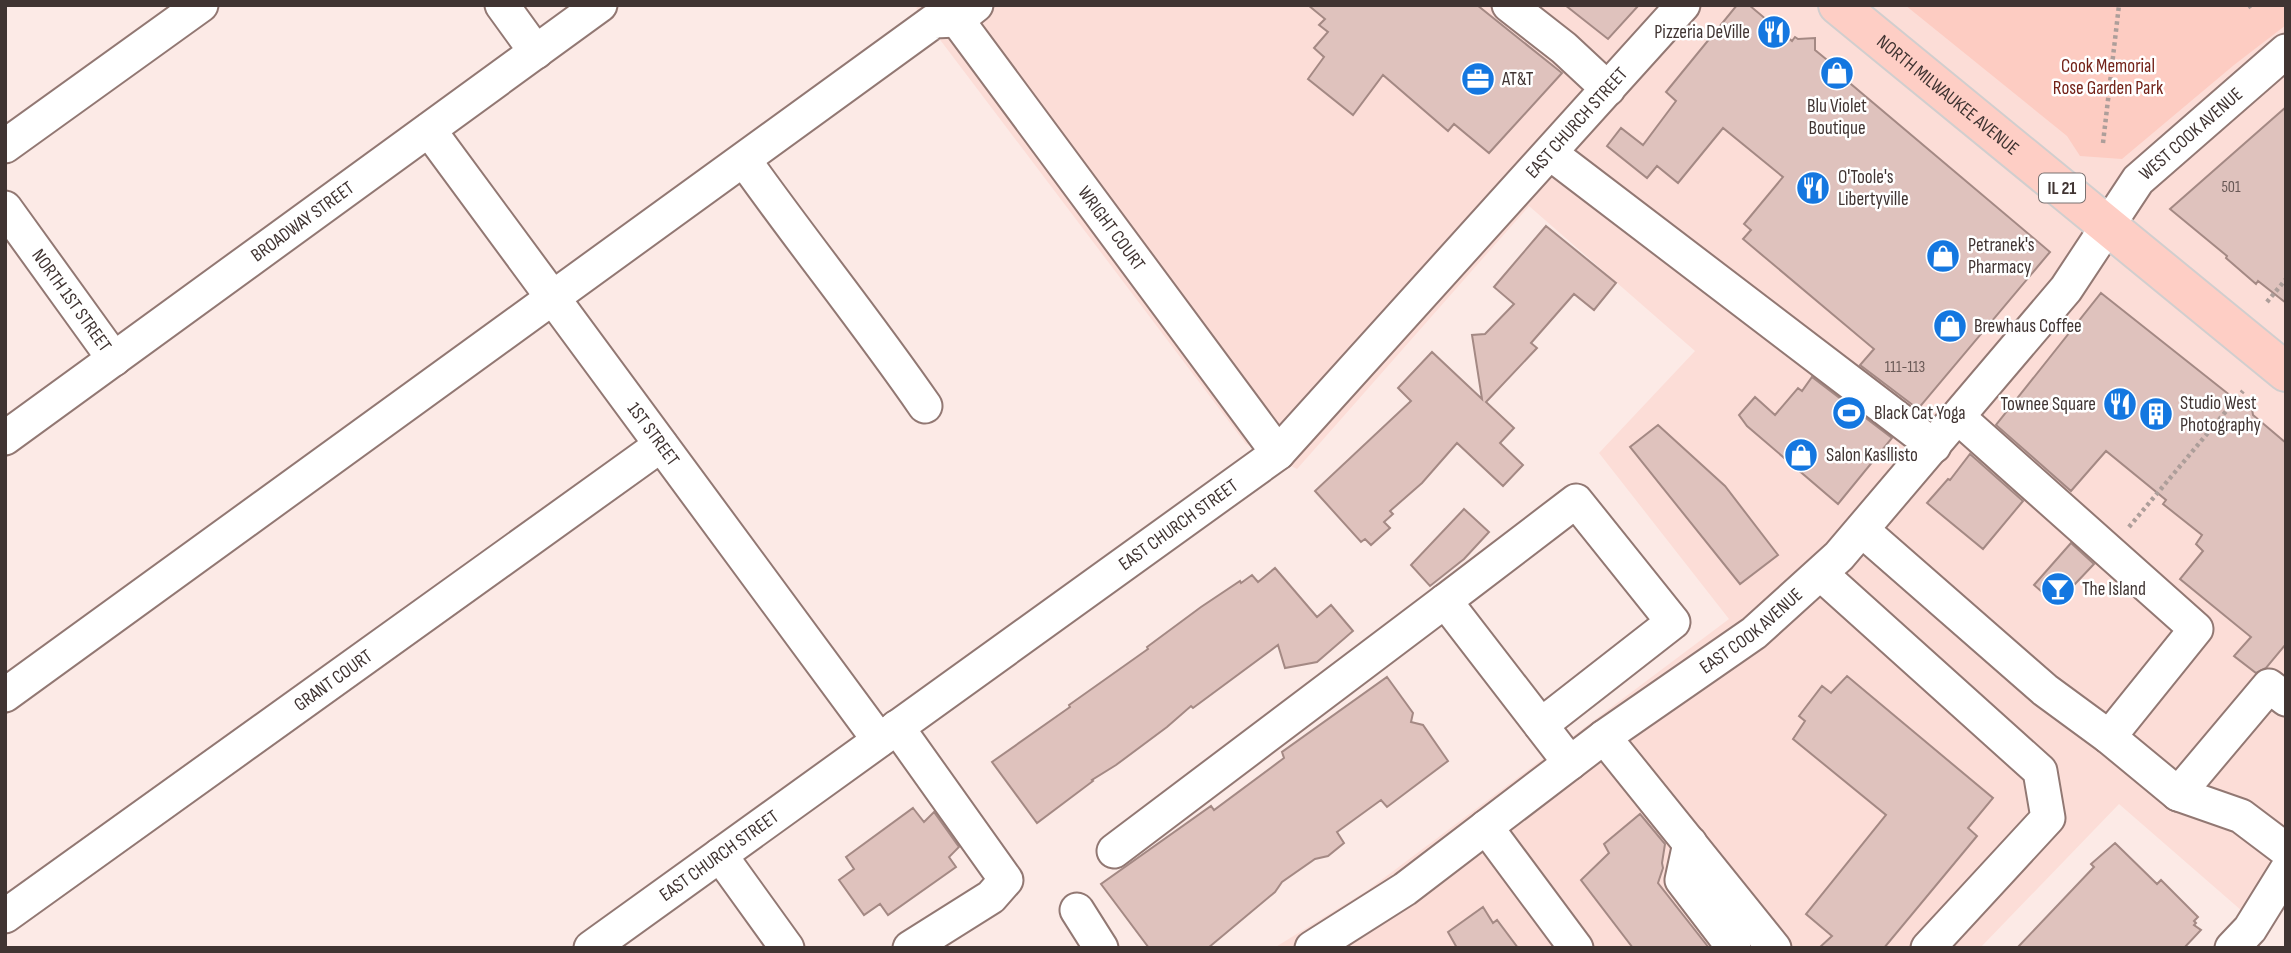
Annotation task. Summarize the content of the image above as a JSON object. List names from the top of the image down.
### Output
{
  "streets": {
    "main road": ["NORTH MILWAUKEE AVENUE", "IL 21"],
    "street": [
      "EAST CHURCH STREET",
      "WEST COOK AVENUE",
      "BROADWAY STREET",
      "WRIGHT COURT",
      "NORTH 1ST STREET",
      "1ST STREET",
      "EAST COOK AVENUE",
      "GRANT COURT"
    ]
  },
  "crossings": [
    ["NORTH MILWAUKEE AVENUE", "WEST COOK AVENUE"],
    ["NORTH MILWAUKEE AVENUE", "EAST COOK AVENUE"],
    ["EAST CHURCH STREET", "WRIGHT COURT"],
    ["EAST CHURCH STREET", "1ST STREET"],
    ["WEST COOK AVENUE", "EAST COOK AVENUE"],
    ["BROADWAY STREET", "NORTH 1ST STREET"],
    ["BROADWAY STREET", "1ST STREET"],
    ["1ST STREET", "GRANT COURT"]
  ],
  "parks": ["Cook Memorial Rose Garden Park"],
  "places": {
    "restaurant": ["Pizzeria DeVille", "O'Toole's Libertyville", "Townee Square"],
    "shop": [
      "Blu Violet Boutique",
      "Petranek's Pharmacy",
      "Brewhaus Coffee",
      "Salon Kasllisto"
    ],
    "office": ["AT&T"],
    "sports": ["Black Cat Yoga"],
    "building": ["Studio West Photography"],
    "bar": ["The Island"]
  },
  "house_numbers": ["501", "111-113"]
}
